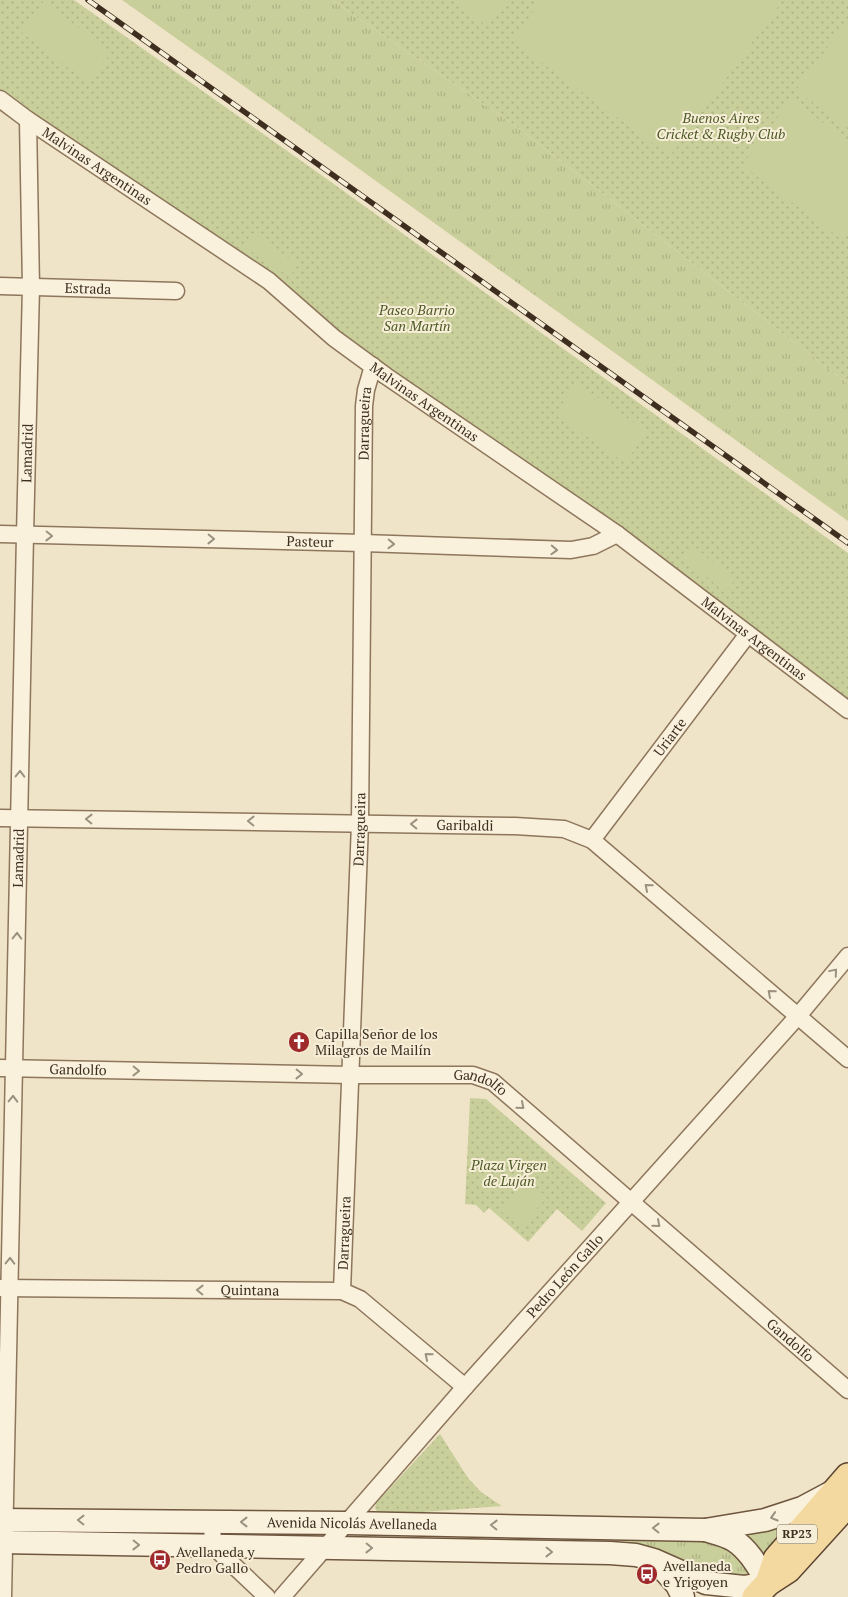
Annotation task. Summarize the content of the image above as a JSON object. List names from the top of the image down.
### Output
{
  "streets": {
    "main road": ["Avenida Nicolás Avellaneda", "RP23"],
    "street": [
      "Malvinas Argentinas",
      "Estrada",
      "Darragueira",
      "Lamadrid",
      "Pasteur",
      "Uriarte",
      "Garibaldi",
      "Gandolfo",
      "Pedro León Gallo",
      "Quintana"
    ]
  },
  "crossings": [
    ["Malvinas Argentinas", "Darragueira"],
    ["Malvinas Argentinas", "Lamadrid"],
    ["Malvinas Argentinas", "Pasteur"],
    ["Malvinas Argentinas", "Uriarte"],
    ["Estrada", "Lamadrid"],
    ["Darragueira", "Pasteur"],
    ["Darragueira", "Garibaldi"],
    ["Darragueira", "Gandolfo"],
    ["Darragueira", "Quintana"],
    ["Lamadrid", "Pasteur"],
    ["Lamadrid", "Garibaldi"],
    ["Lamadrid", "Gandolfo"],
    ["Lamadrid", "Quintana"],
    ["Lamadrid", "Avenida Nicolás Avellaneda"],
    ["Uriarte", "Garibaldi"],
    ["Garibaldi", "Pedro León Gallo"],
    ["Gandolfo", "Pedro León Gallo"],
    ["Pedro León Gallo", "Quintana"],
    ["Pedro León Gallo", "Avenida Nicolás Avellaneda"],
    ["Avenida Nicolás Avellaneda", "RP23"]
  ],
  "one_way": [
    "Lamadrid",
    "Pasteur",
    "Garibaldi",
    "Gandolfo",
    "Quintana"
  ],
  "parks": ["Buenos Aires Cricket & Rugby Club", "Paseo Barrio San Martín", "Plaza Virgen de Luján"],
  "places": {
    "church": ["Capilla Señor de los Milagros de Mailín"],
    "bus stop": ["Avellaneda y Pedro Gallo", "Avellaneda e Yrigoyen"]
  }
}
